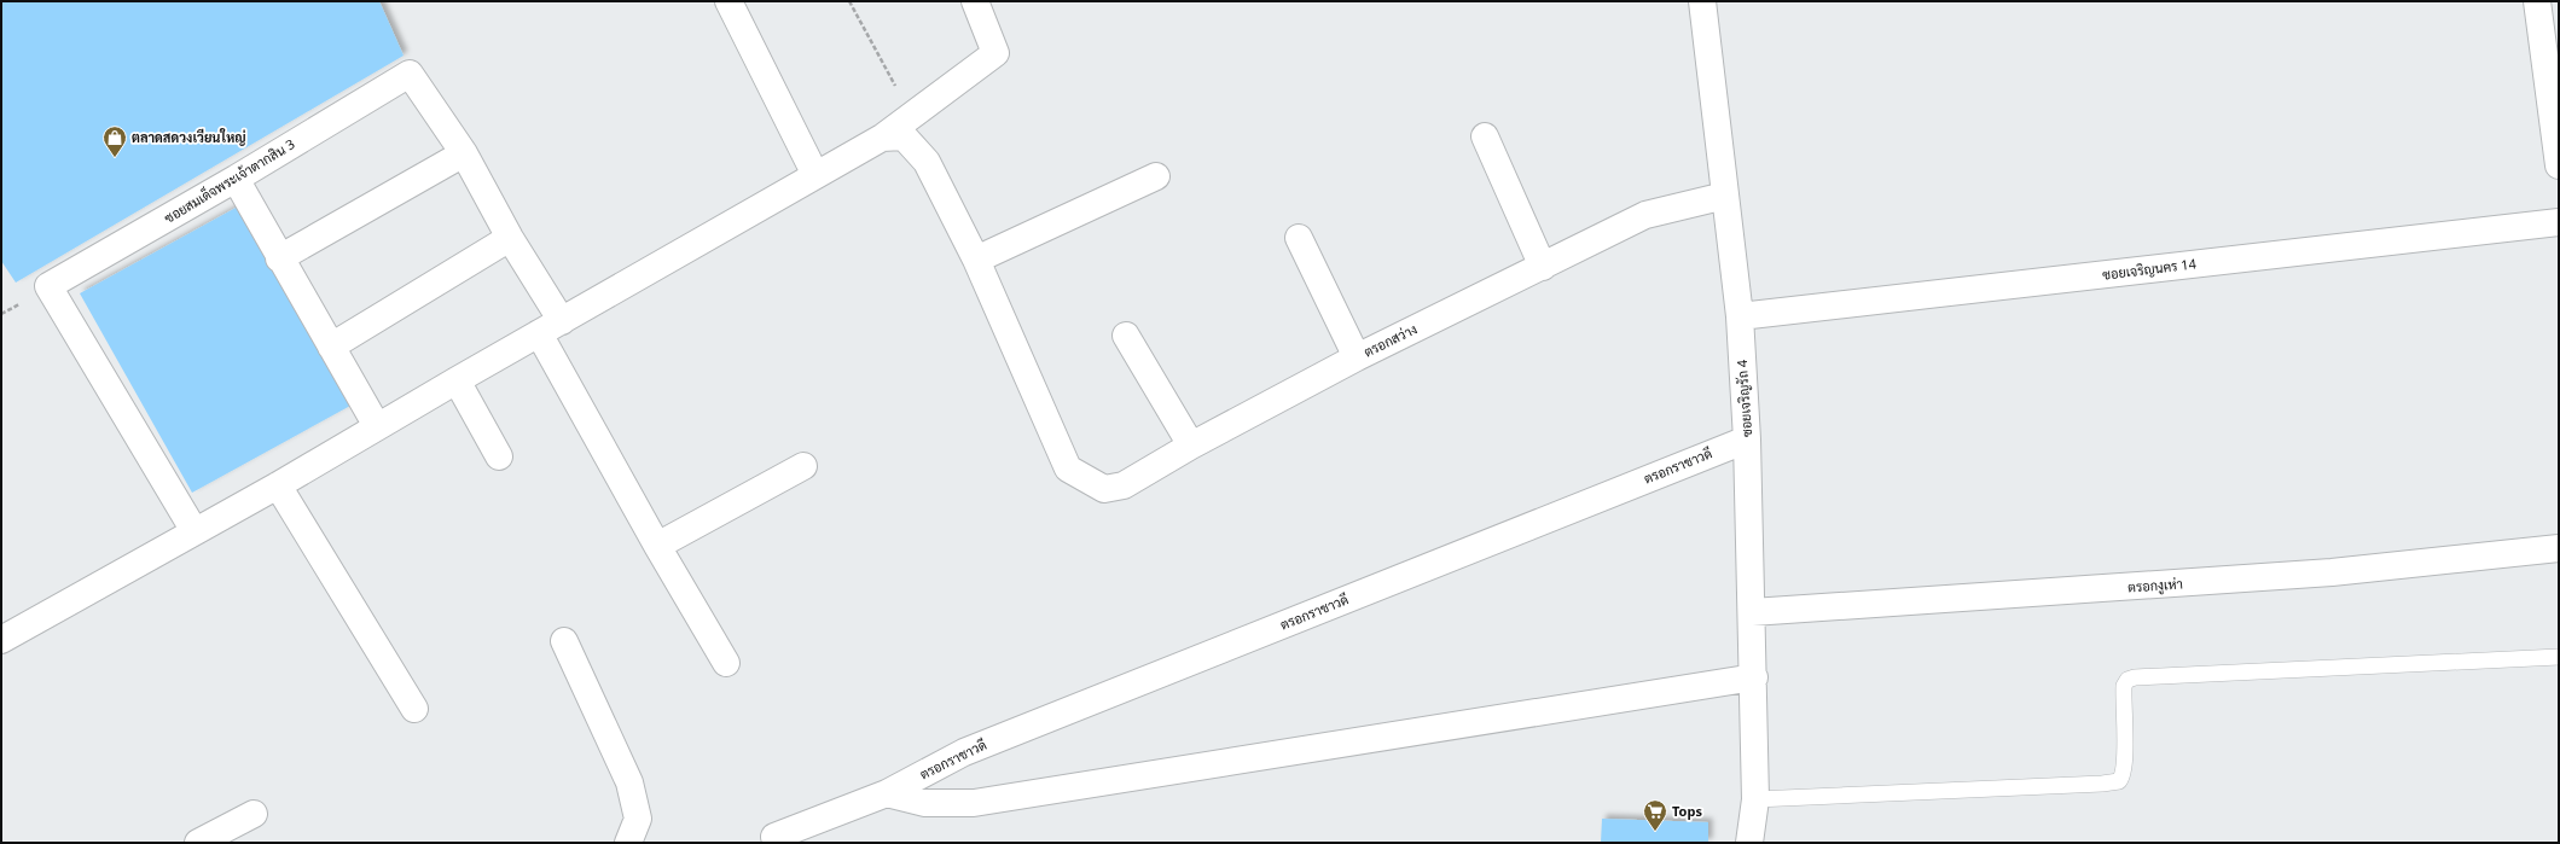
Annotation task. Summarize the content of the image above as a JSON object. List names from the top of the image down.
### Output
{
  "streets": {
    "street": [
      "ซอยสมเด็จพระเจ้าตากสิน 3",
      "ซอยเจริญนคร 14",
      "ตรอกสว่าง",
      "ซอยเจริญรัถ 4",
      "ตรอกราชาวดี",
      "ตรอกงูเห่า"
    ]
  },
  "crossings": [
    ["ซอยเจริญนคร 14", "ซอยเจริญรัถ 4"],
    ["ตรอกสว่าง", "ซอยเจริญรัถ 4"],
    ["ซอยเจริญรัถ 4", "ตรอกราชาวดี"],
    ["ซอยเจริญรัถ 4", "ตรอกงูเห่า"]
  ],
  "places": {
    "shop": ["ตลาดสดวงเวียนใหญ่"],
    "supermarket": ["Tops"]
  }
}
